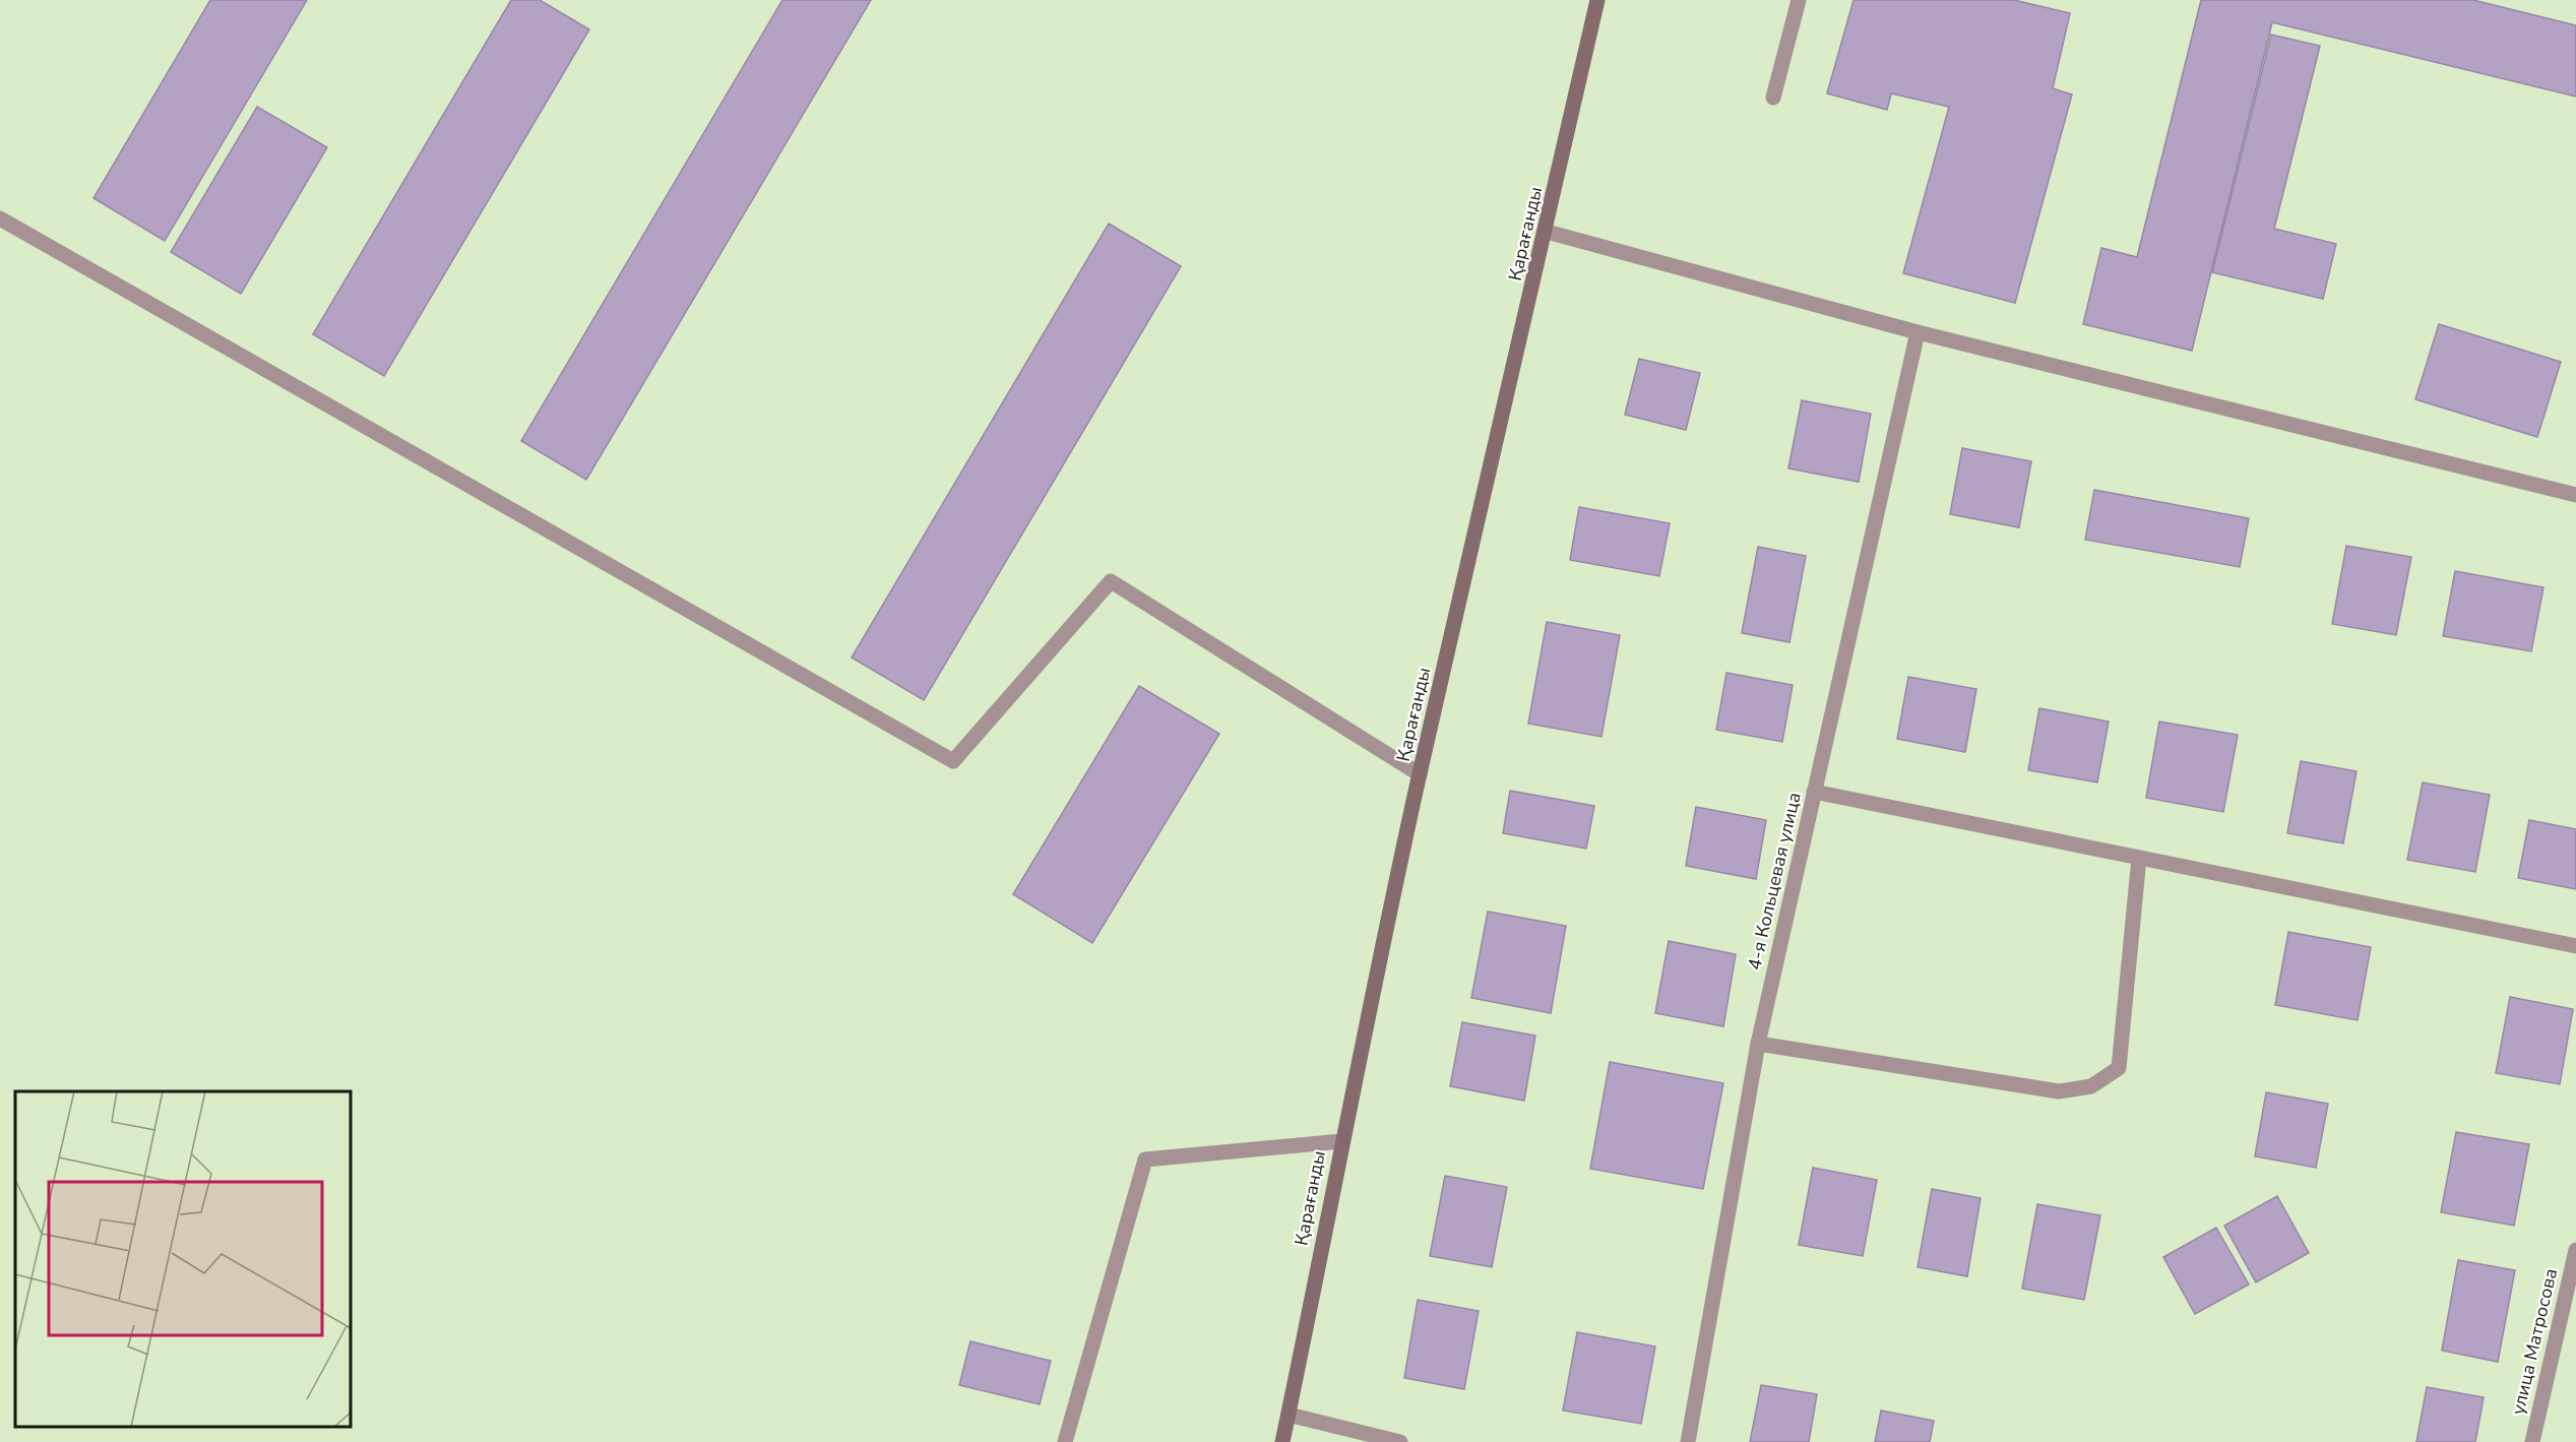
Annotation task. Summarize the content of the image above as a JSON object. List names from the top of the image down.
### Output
{
  "streets": {
    "main road": ["Қарағанды"],
    "street": ["4-я Кольцевая улица", "улица Матросова"]
  }
}
